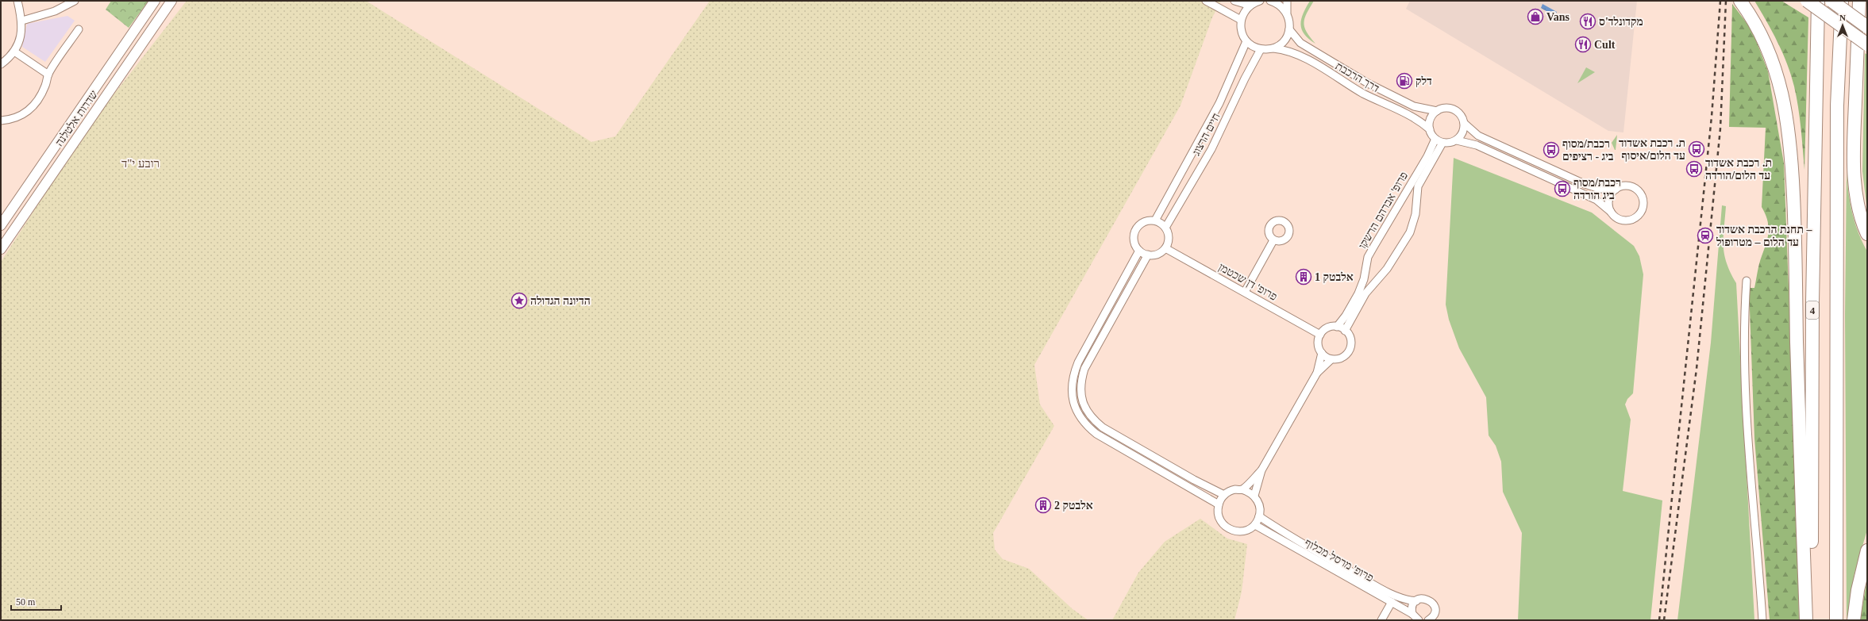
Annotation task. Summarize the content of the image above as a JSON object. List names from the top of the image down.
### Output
{
  "streets": {
    "highway": ["4"],
    "main road": ["שדרות אלטלנה"],
    "street": [
      "דרך הרכבת",
      "חיים הרצוג",
      "פרופ' אברהם הרשקו",
      "פרופ' דן שכטמן",
      "פרופ' מרסל מכלוף"
    ]
  },
  "crossings": [
    ["דרך הרכבת", "חיים הרצוג"],
    ["דרך הרכבת", "פרופ' אברהם הרשקו"],
    ["חיים הרצוג", "פרופ' דן שכטמן"],
    ["פרופ' אברהם הרשקו", "פרופ' דן שכטמן"]
  ],
  "districts": ["רובע י\"ד"],
  "places": {
    "shop": ["Vans"],
    "restaurant": ["מקדונלד'ס", "Cult"],
    "fuel station": ["דלק"],
    "bus stop": [
      "ת. רכבת אשדוד עד הלום/איסוף",
      "רכבת/מסוף ביג - רציפים",
      "ת. רכבת אשדוד עד הלום/הורדה",
      "רכבת/מסוף ביג הורדה"
    ],
    "station": ["תחנת הרכבת אשדוד – עד הלום – מטרופול"],
    "building": ["אלבטק 1", "אלבטק 2"],
    "place": ["הדיונה הגדולה"]
  },
  "scale_bar": "50 m",
  "north": "top"
}
